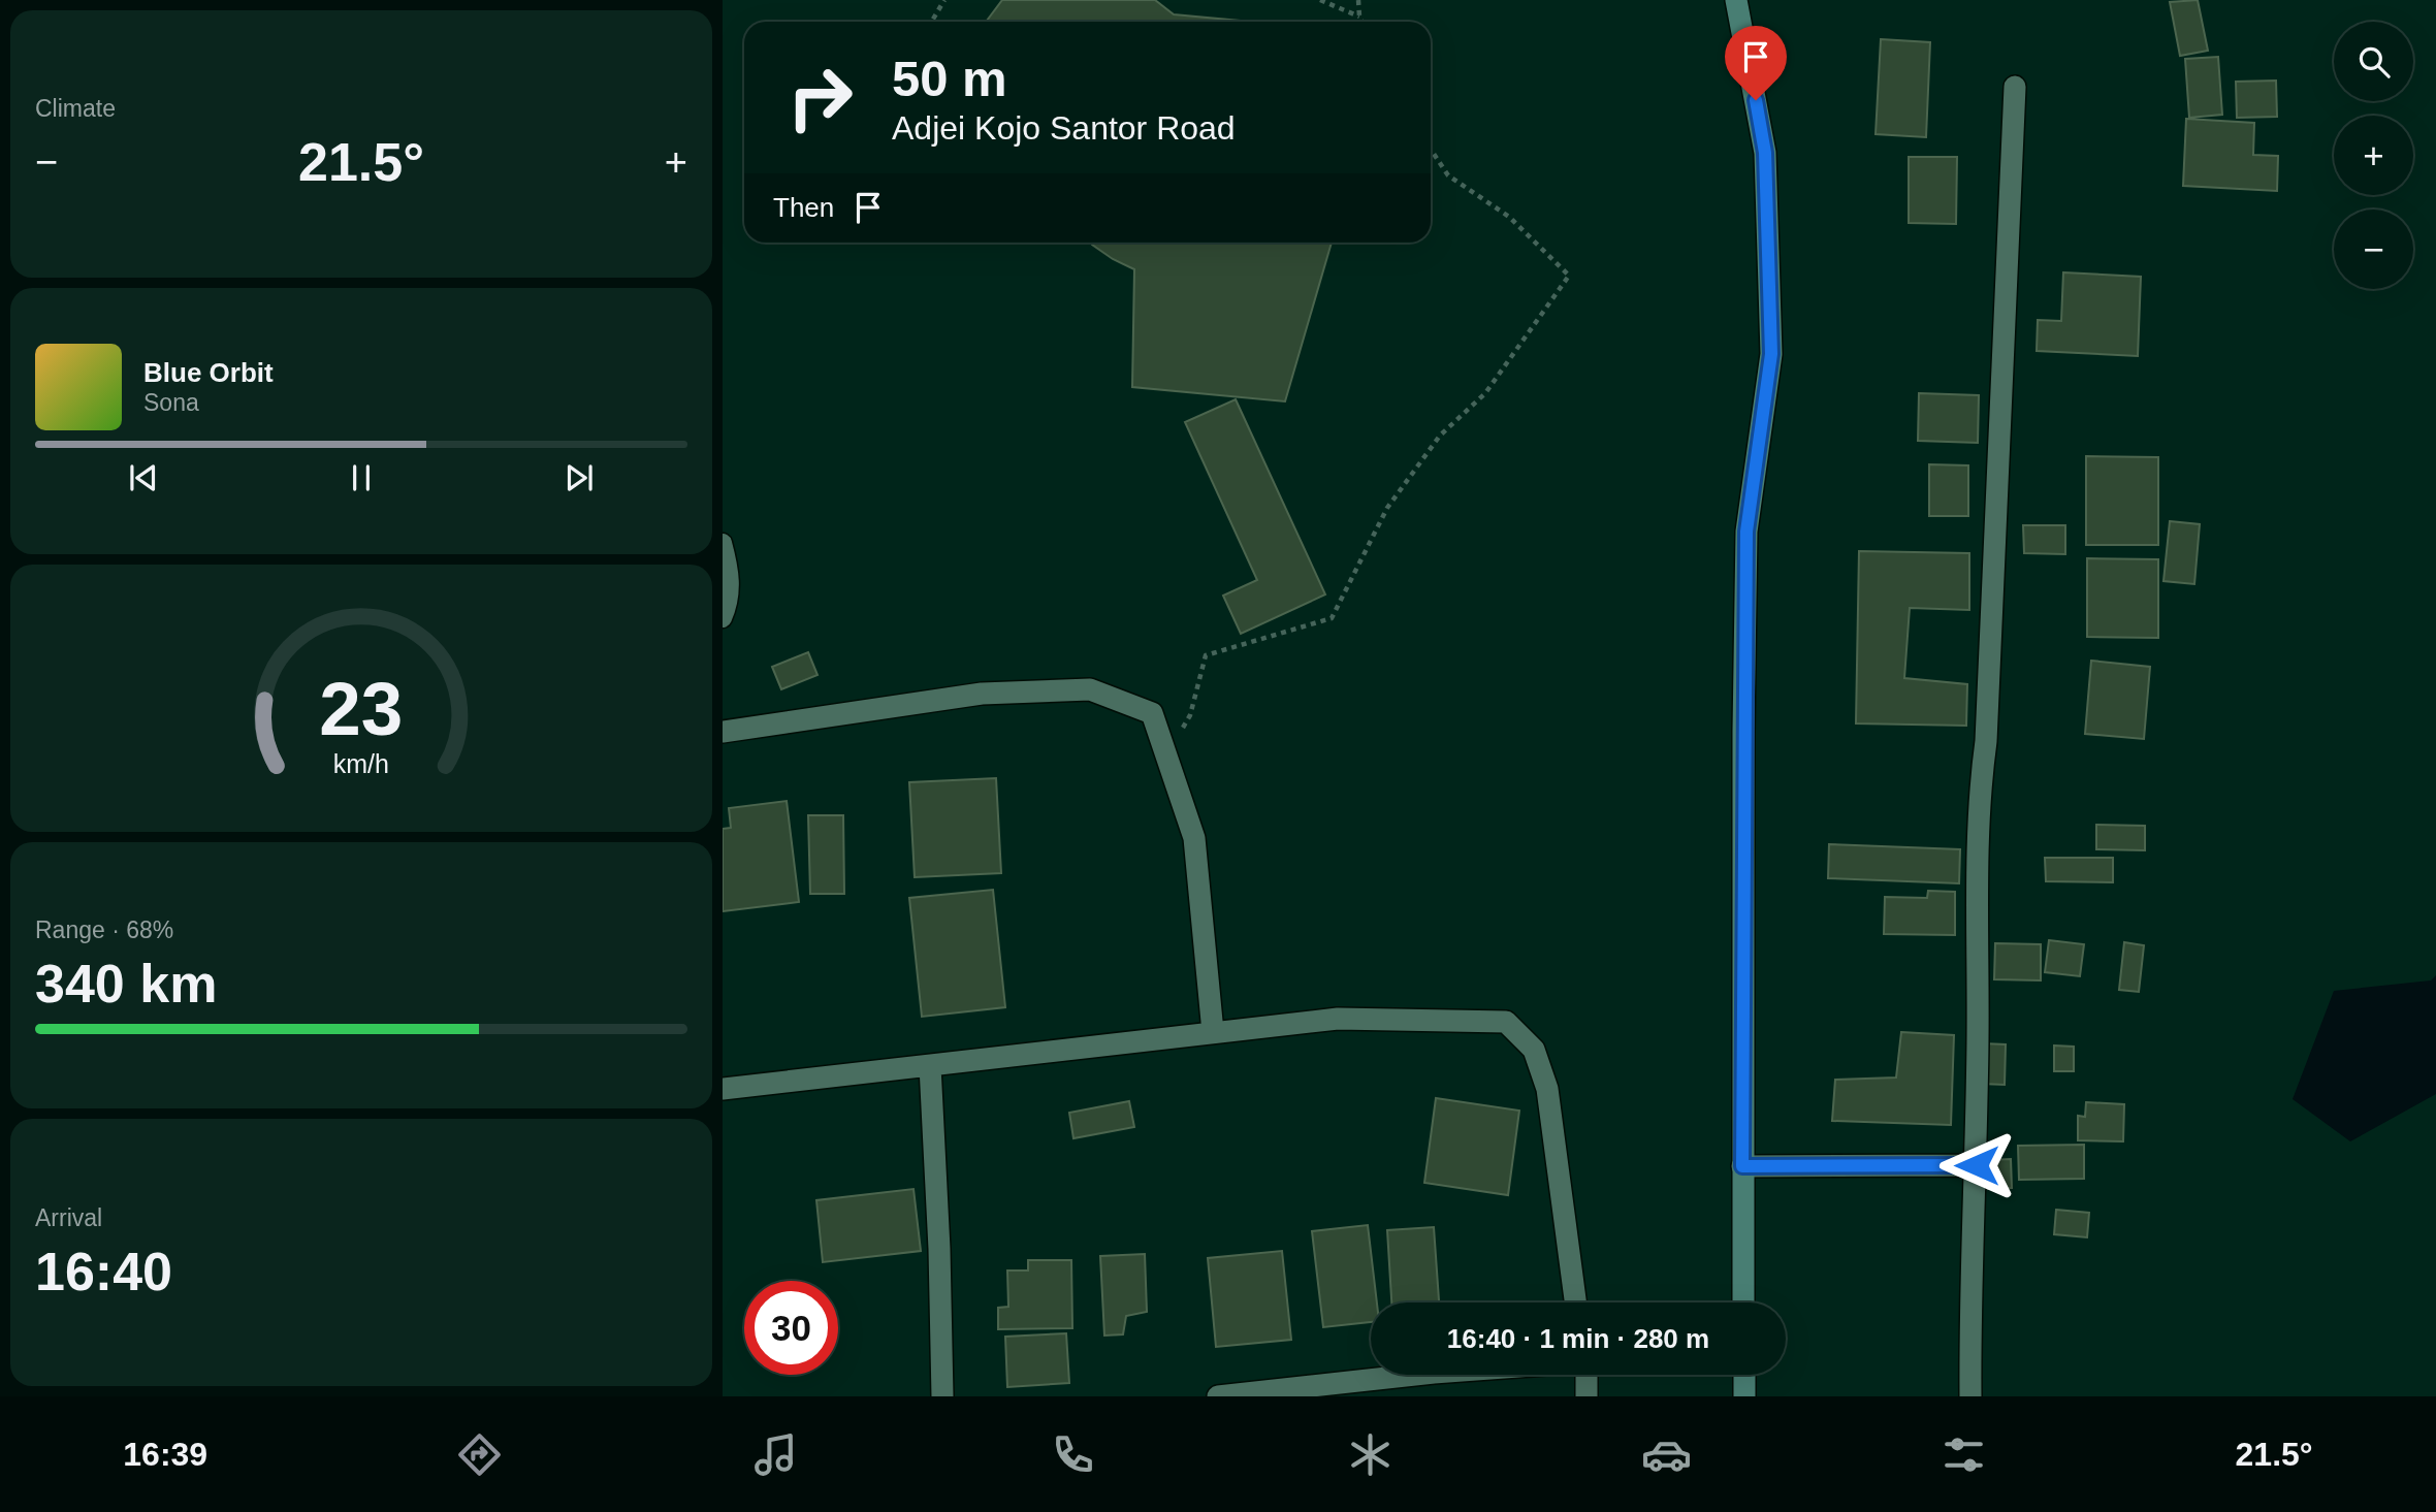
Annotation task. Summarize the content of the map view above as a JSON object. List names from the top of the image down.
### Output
{
  "page": {
    "tile": [
      "Climate",
      ["Range · 68%", "340 km"],
      ["Arrival", "16:40"]
    ],
    "map_buttons": ["+", "−"],
    "turn": ["50 m", "Adjei Kojo Santor Road"],
    "heat": ["−", "21.5°", "+"],
    "then": "Then",
    "song": ["Blue Orbit", "Sona"],
    "limit": "30",
    "trip": "16:40 · 1 min · 280 m",
    "tabs": ["16:39", "21.5°"],
    "gauge": ["23", "km/h"]
  }
}
